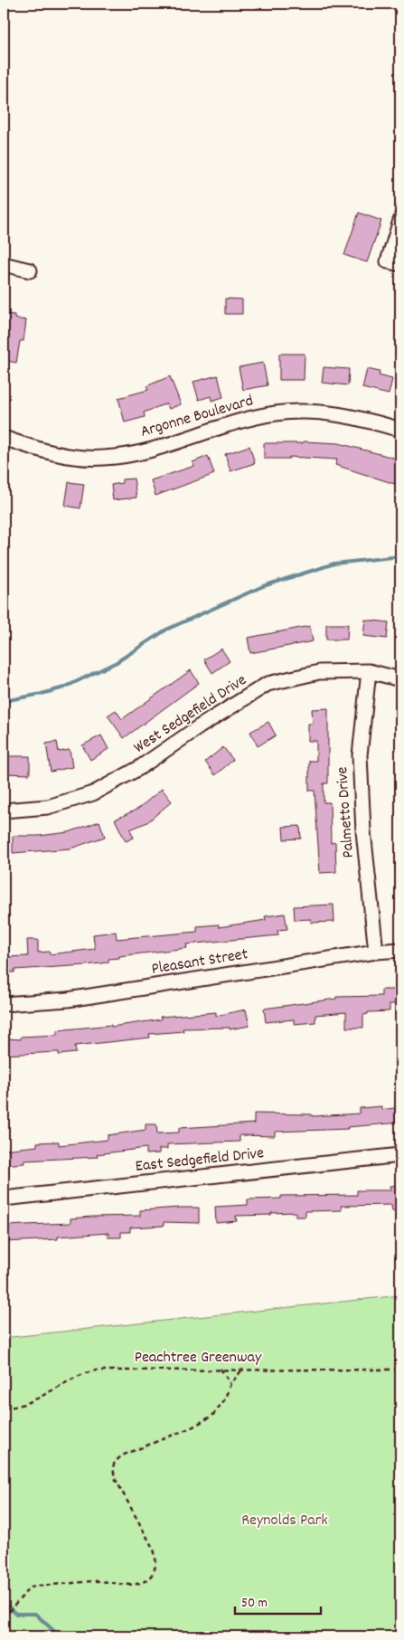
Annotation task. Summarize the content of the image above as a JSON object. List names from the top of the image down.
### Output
{
  "streets": {
    "street": [
      "Argonne Boulevard",
      "West Sedgefield Drive",
      "Palmetto Drive",
      "Pleasant Street",
      "East Sedgefield Drive"
    ],
    "path": ["Peachtree Greenway"]
  },
  "crossings": [
    ["West Sedgefield Drive", "Palmetto Drive"],
    ["Palmetto Drive", "Pleasant Street"]
  ],
  "parks": ["Reynolds Park"],
  "scale_bar": "50 m"
}
